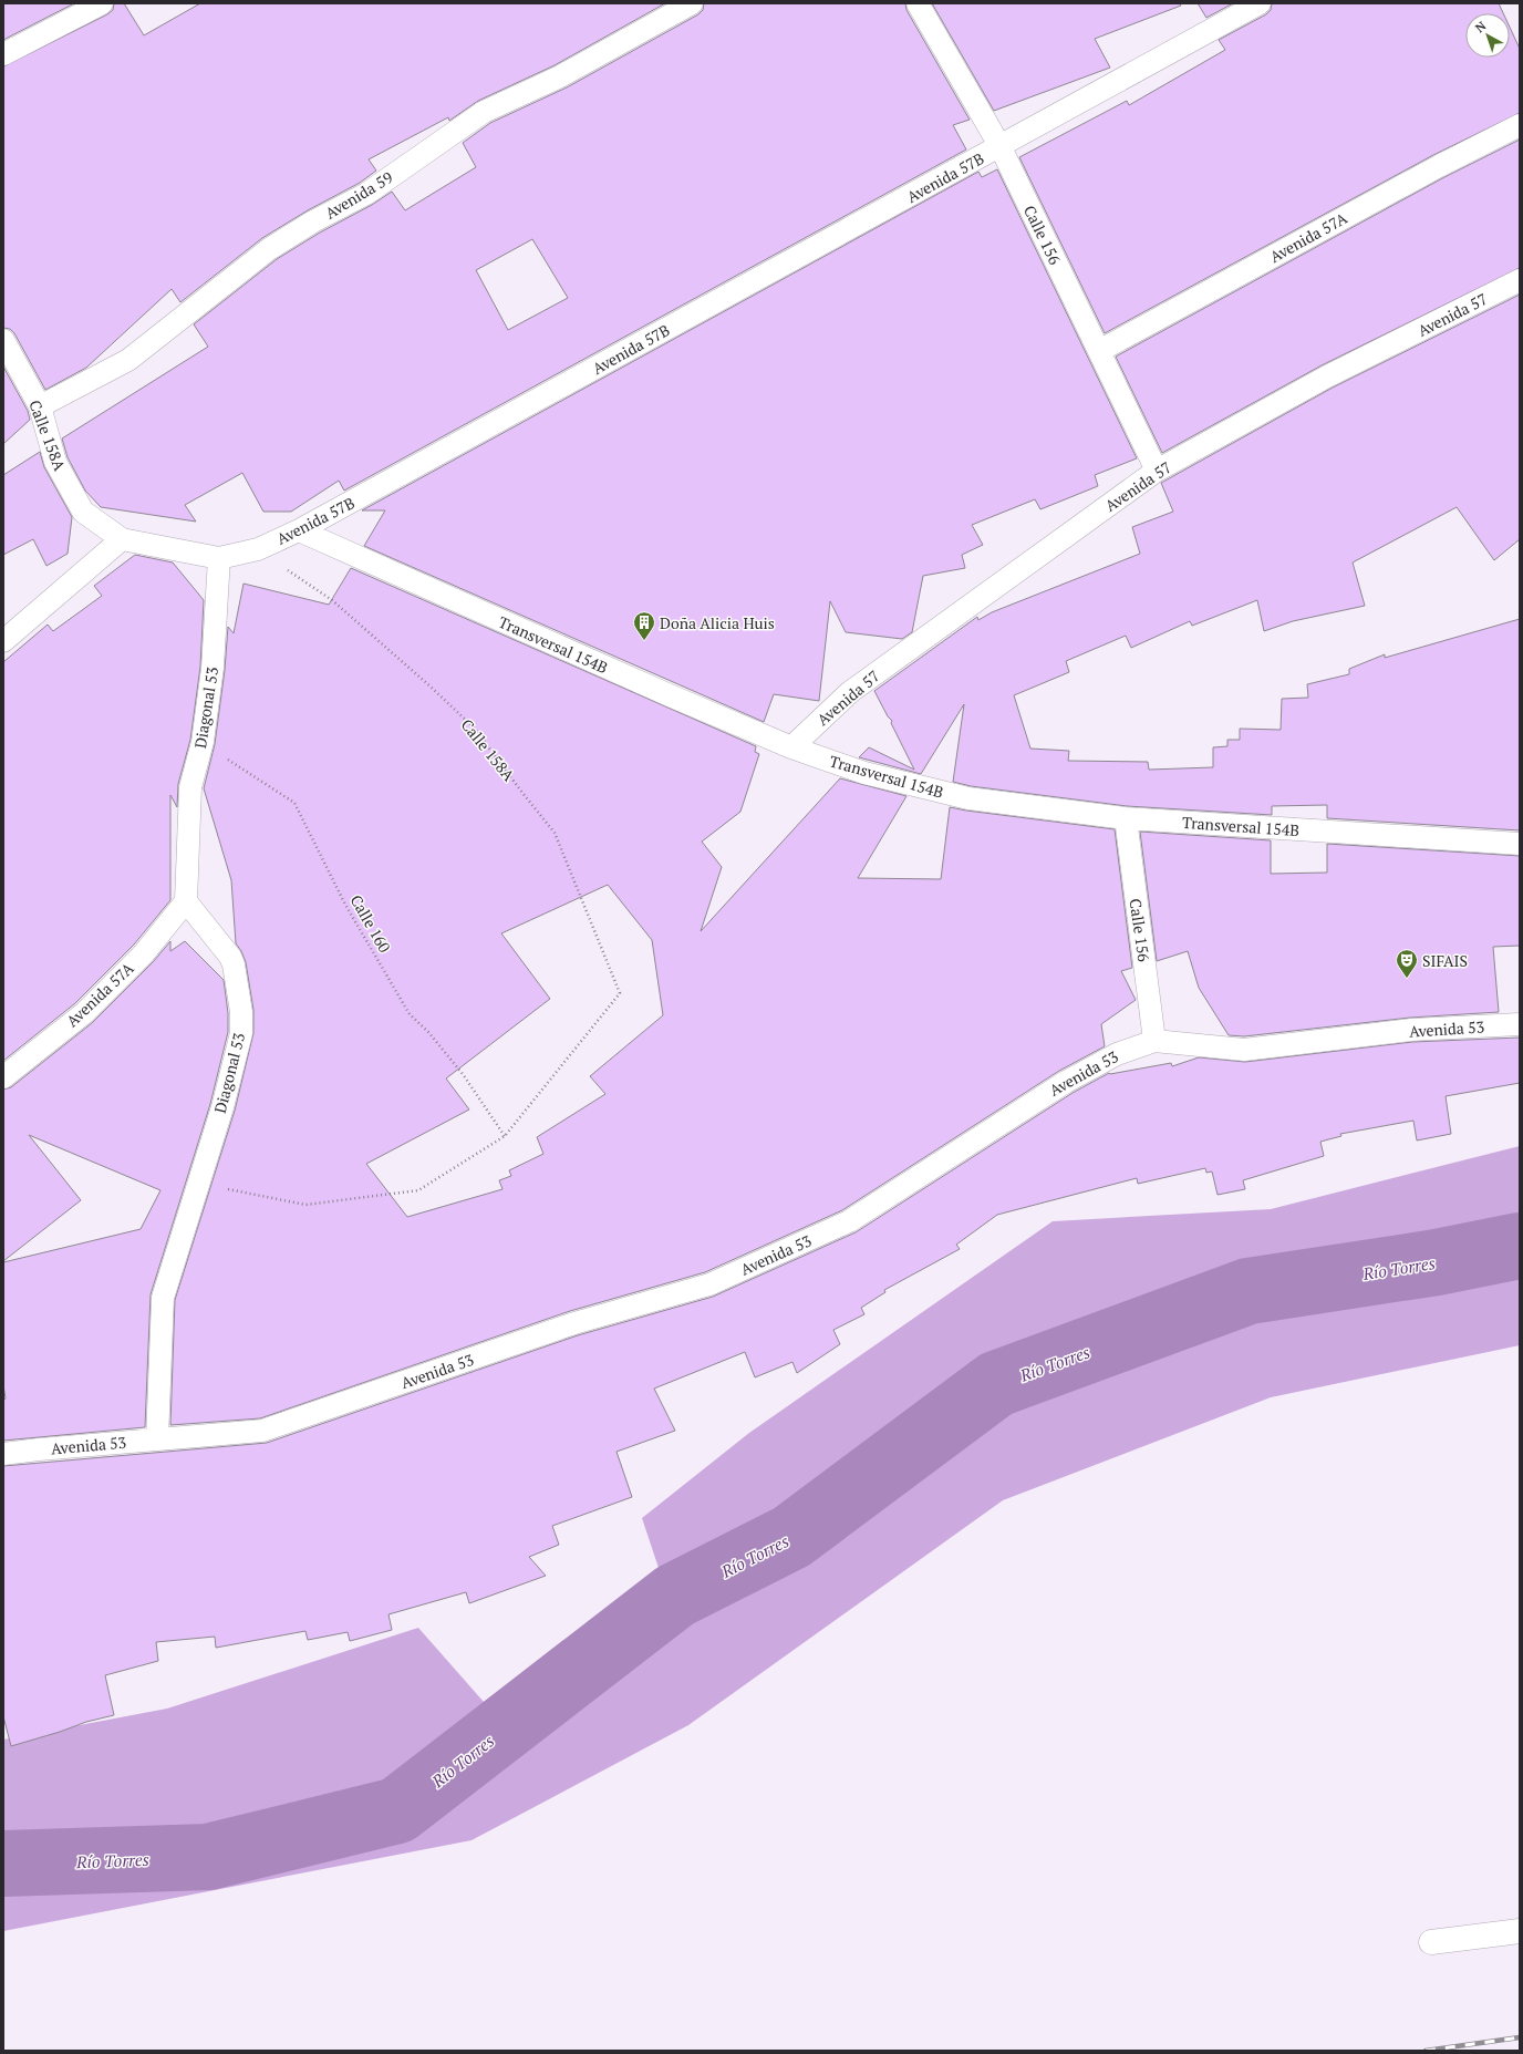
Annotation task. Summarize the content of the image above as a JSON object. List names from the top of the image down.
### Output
{
  "streets": {
    "lane": [
      "Avenida 57B",
      "Avenida 59",
      "Calle 156",
      "Avenida 57A",
      "Avenida 57",
      "Calle 158A",
      "Transversal 154B",
      "Diagonal 53",
      "Avenida 53"
    ],
    "path": ["Calle 160"]
  },
  "crossings": [
    ["Avenida 57B", "Calle 156"],
    ["Avenida 57B", "Calle 158A"],
    ["Avenida 57B", "Transversal 154B"],
    ["Avenida 57B", "Diagonal 53"],
    ["Avenida 59", "Calle 158A"],
    ["Calle 156", "Avenida 57A"],
    ["Calle 156", "Avenida 57"],
    ["Calle 156", "Transversal 154B"],
    ["Calle 156", "Avenida 53"],
    ["Avenida 57A", "Diagonal 53"],
    ["Avenida 57", "Transversal 154B"],
    ["Calle 158A", "Calle 160"],
    ["Diagonal 53", "Calle 160"],
    ["Diagonal 53", "Avenida 53"]
  ],
  "water": ["Río Torres"],
  "places": {
    "building": ["Doña Alicia Huis"],
    "theatre": ["SIFAIS"]
  },
  "north": "top left"
}
